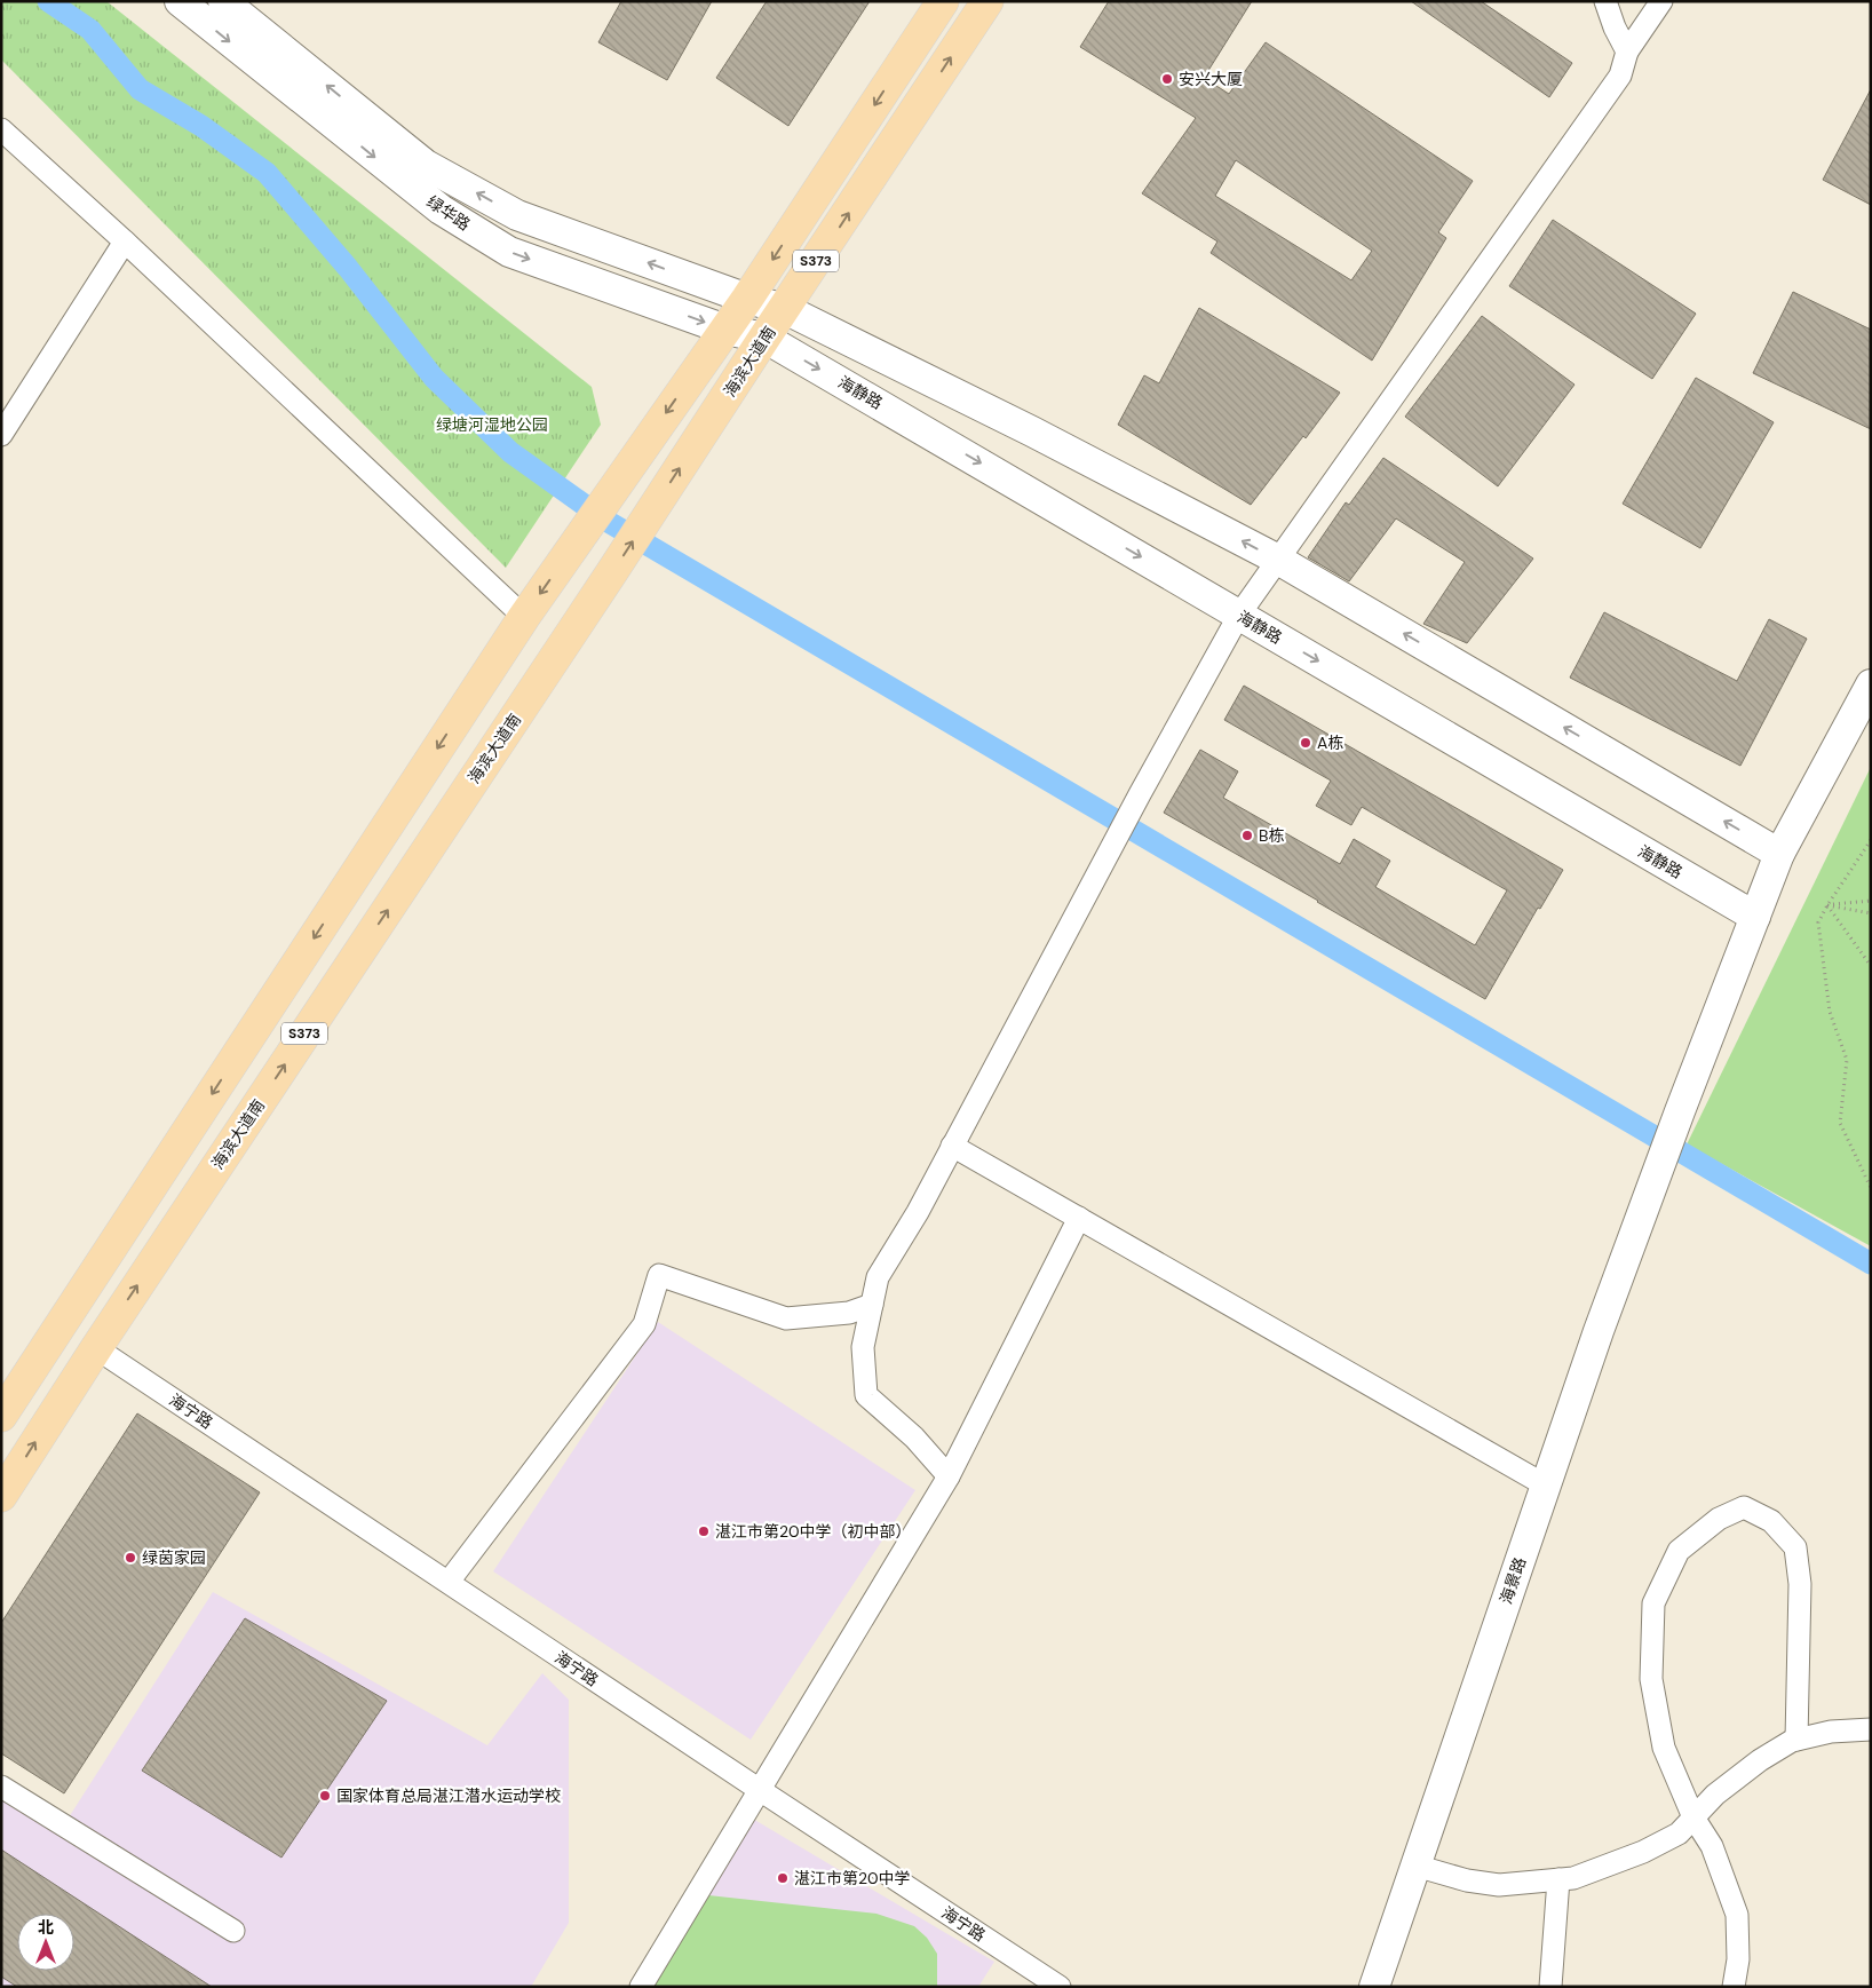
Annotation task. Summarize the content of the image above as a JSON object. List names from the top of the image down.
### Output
{
  "streets": {
    "main road": ["S373", "海滨大道南"],
    "street": [
      "绿华路",
      "海静路",
      "海宁路",
      "海景路"
    ]
  },
  "crossings": [
    ["绿华路", "S373"],
    ["绿华路", "海滨大道南"],
    ["绿华路", "海静路"],
    ["海滨大道南", "海静路"],
    ["海滨大道南", "海宁路"],
    ["海静路", "海景路"]
  ],
  "parks": ["绿塘河湿地公园"],
  "places": [
    "安兴大厦",
    "A栋",
    "B栋",
    "湛江市第20中学（初中部）",
    "绿茵家园",
    "国家体育总局湛江潜水运动学校",
    "湛江市第20中学"
  ],
  "north": "top"
}
